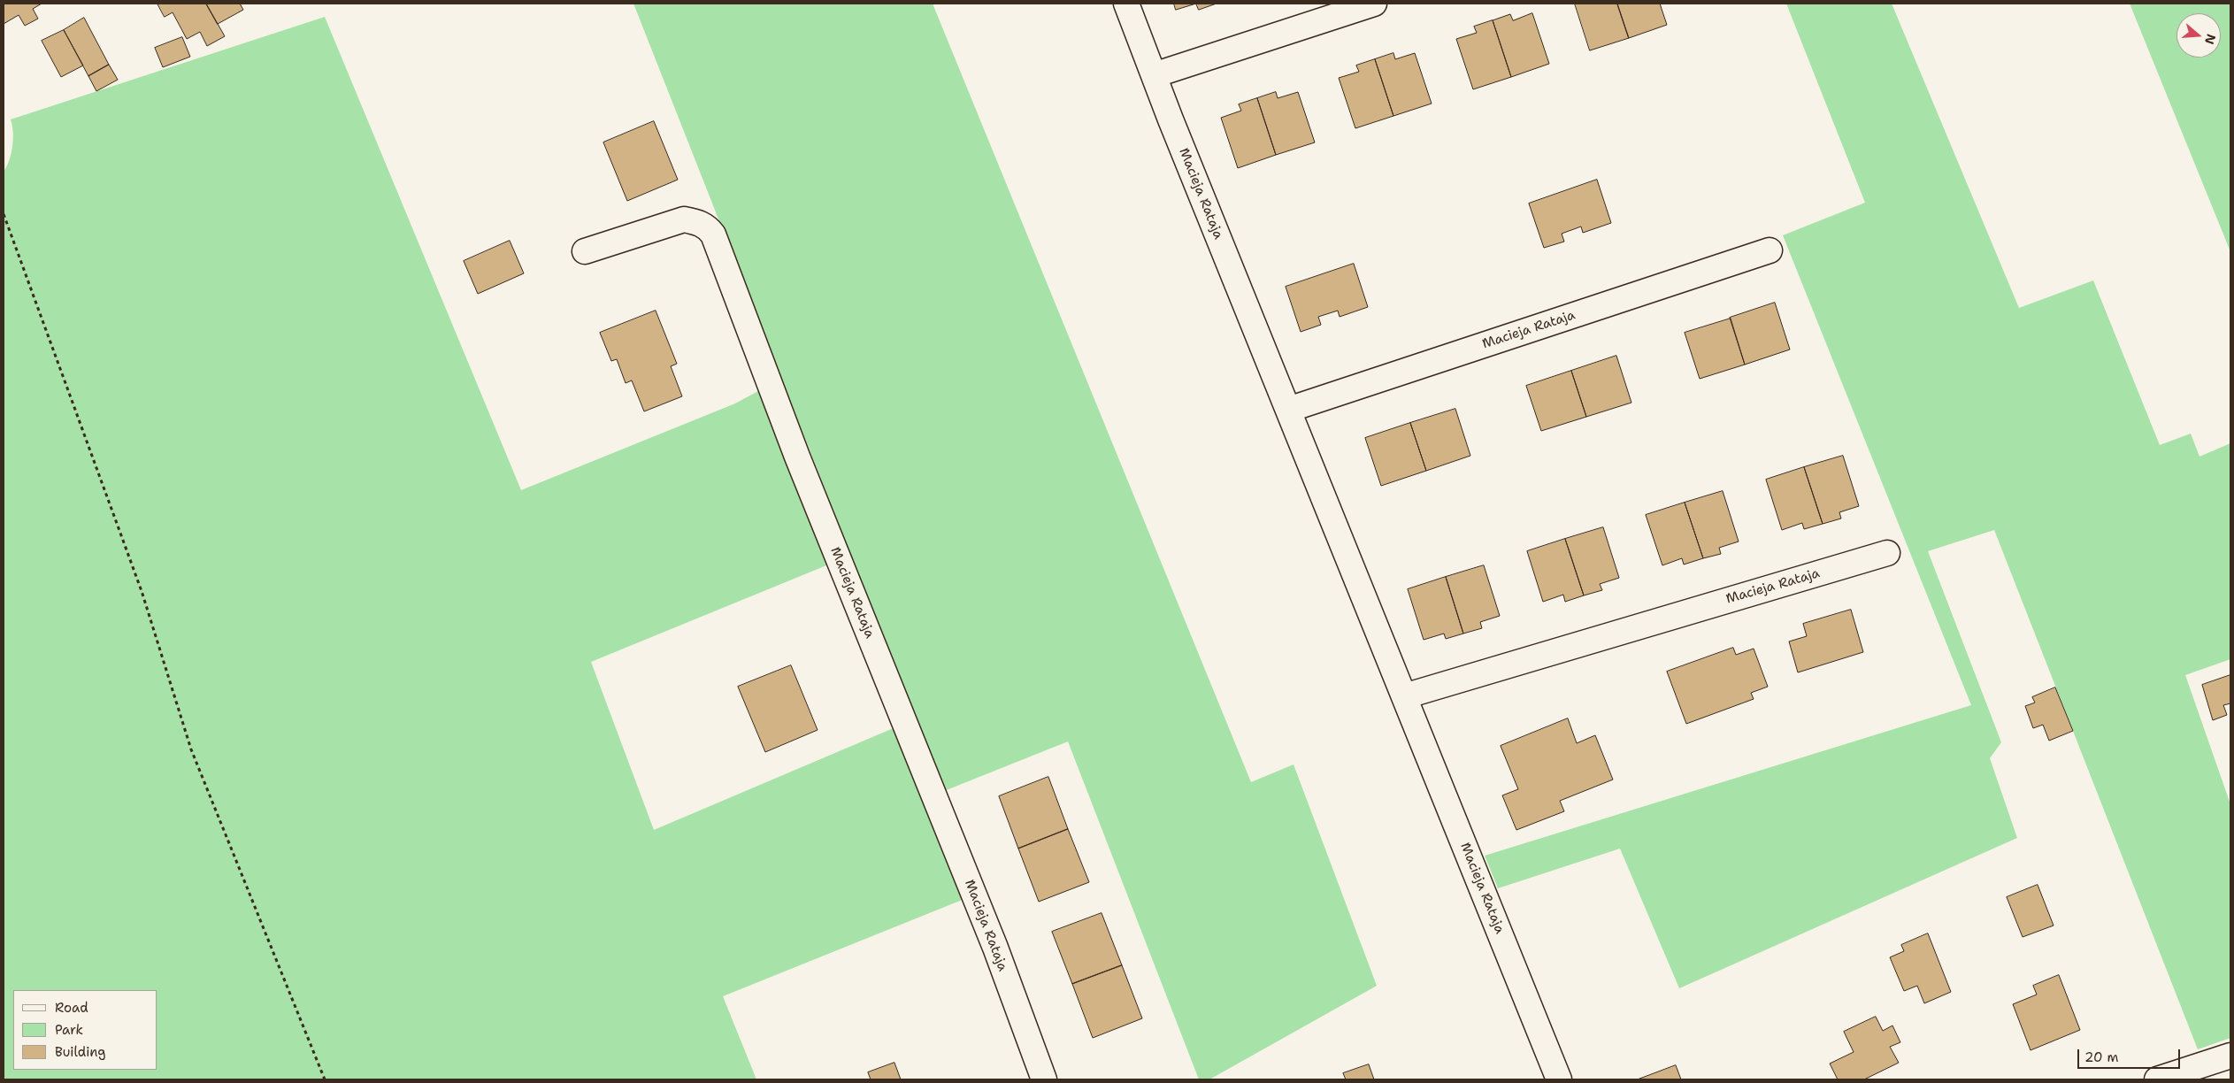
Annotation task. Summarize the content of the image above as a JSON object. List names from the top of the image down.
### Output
{
  "streets": {
    "street": ["Macieja Rataja"]
  },
  "legend": ["Road", "Park", "Building"],
  "scale_bar": "20 m",
  "north": "right"
}
